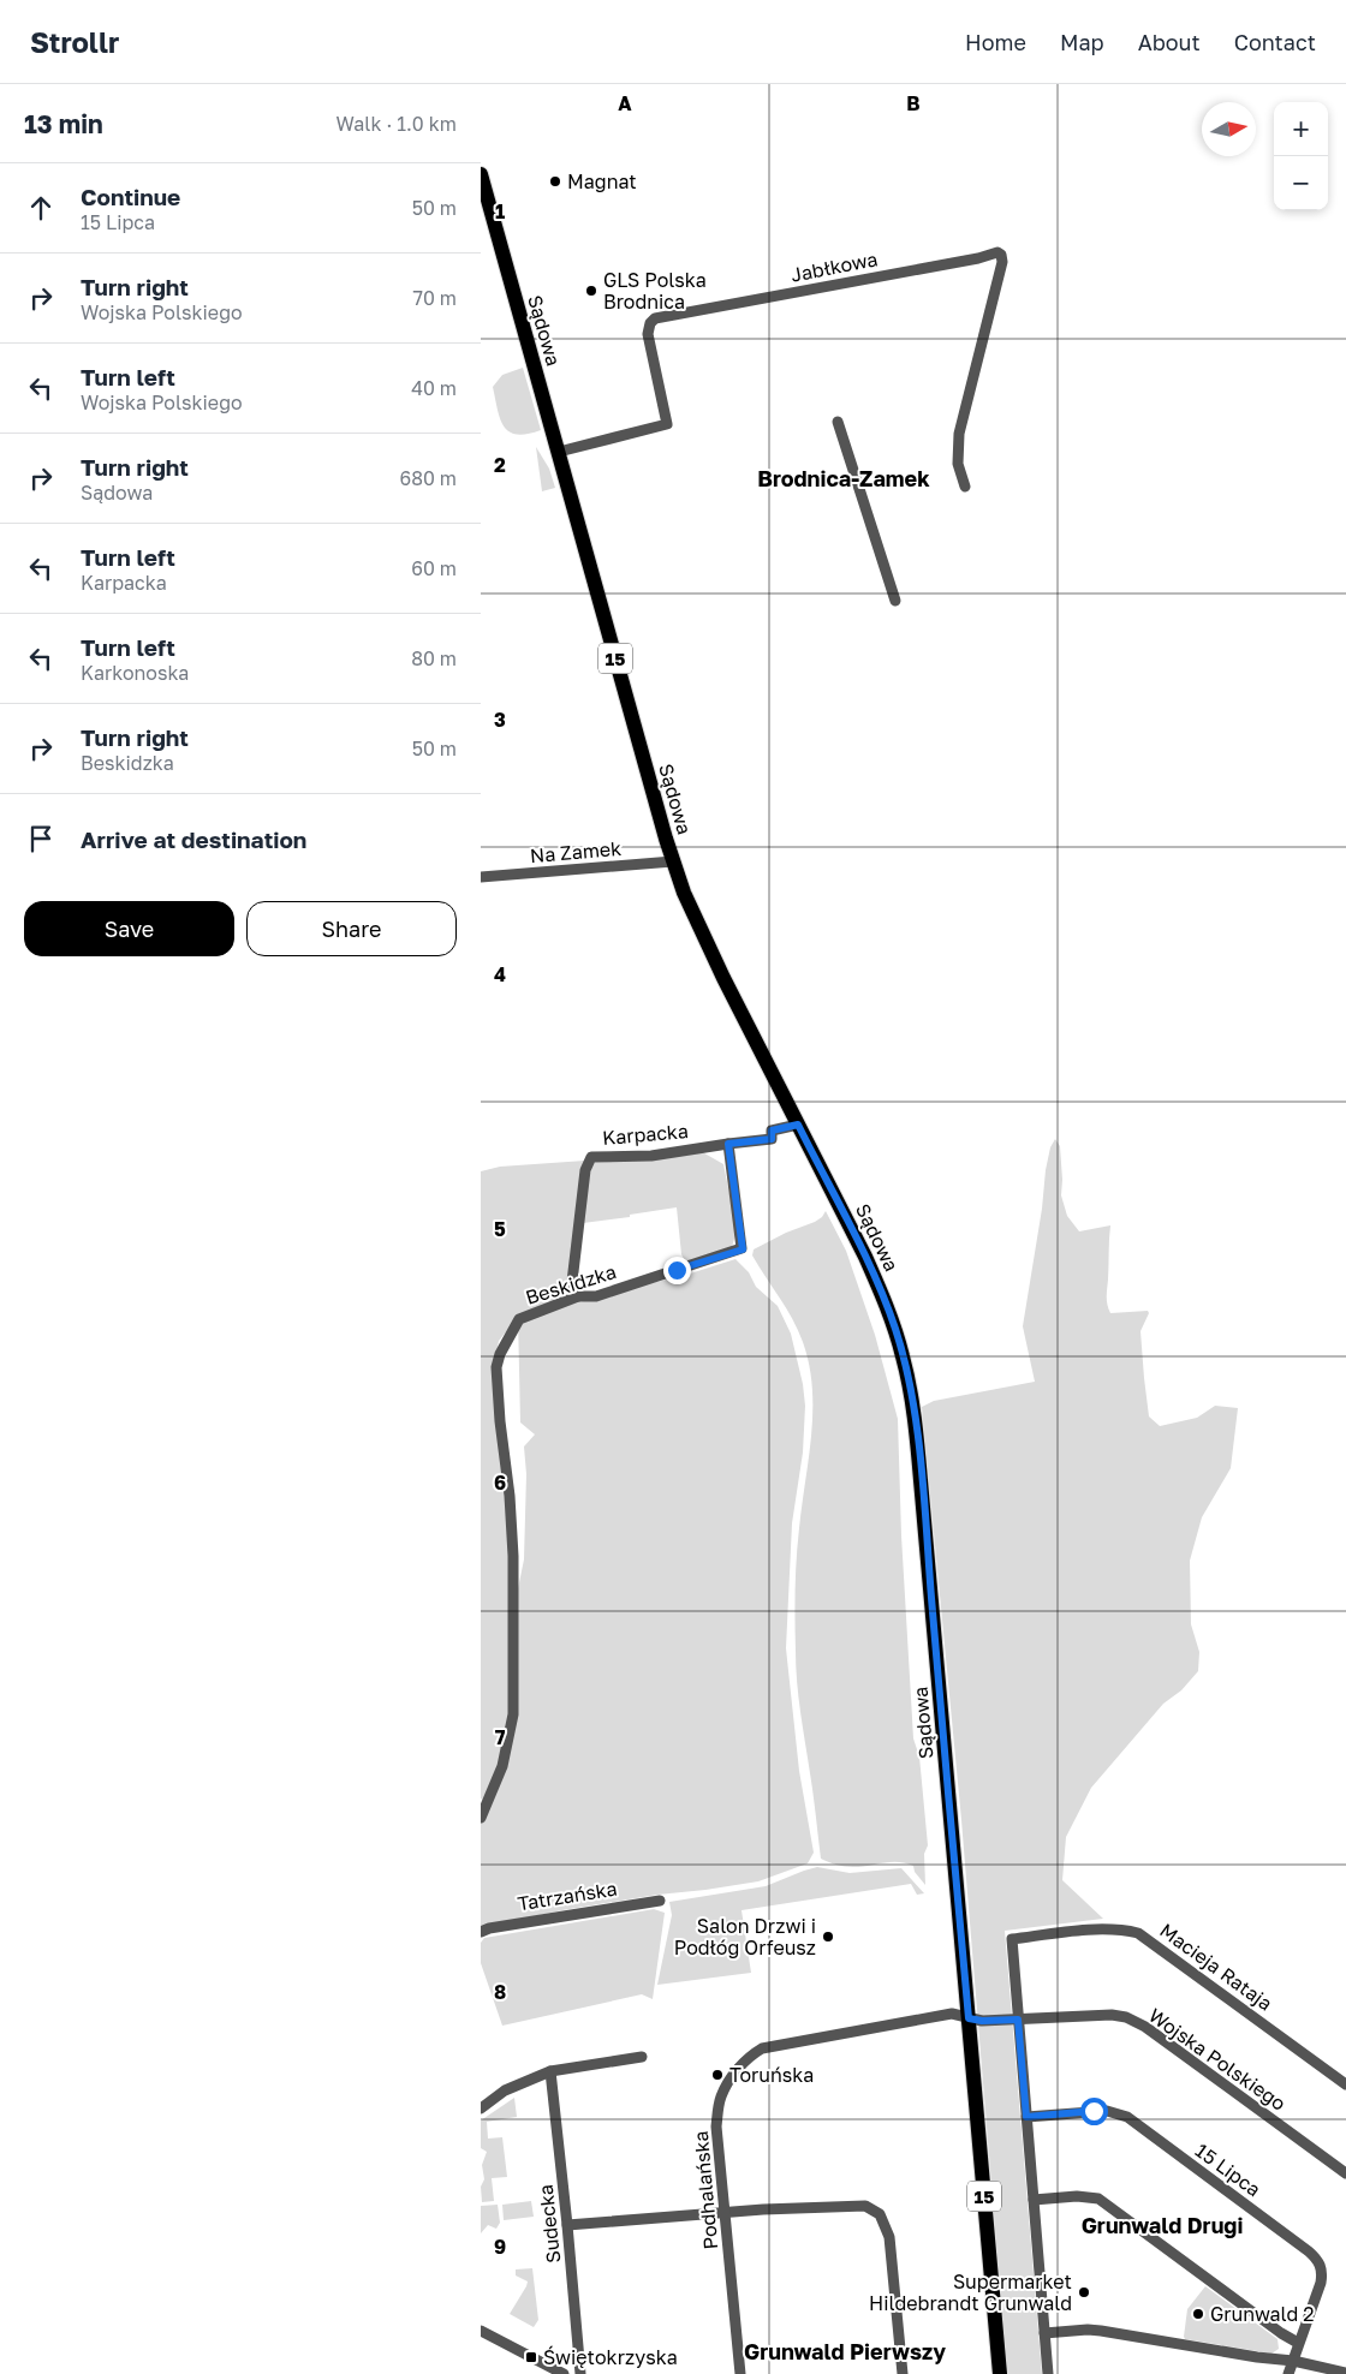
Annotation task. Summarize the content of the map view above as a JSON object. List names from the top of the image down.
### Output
{
  "streets": {
    "main road": ["Sądowa", "15"],
    "street": [
      "Jabłkowa",
      "Na Zamek",
      "Karpacka",
      "Beskidzka",
      "Tatrzańska",
      "Macieja Rataja",
      "Wojska Polskiego",
      "15 Lipca",
      "Podhalańska",
      "Sudecka"
    ]
  },
  "crossings": [
    ["Jabłkowa", "Sądowa"],
    ["Sądowa", "Na Zamek"],
    ["Sądowa", "Karpacka"],
    ["Sądowa", "Wojska Polskiego"],
    ["Sądowa", "Podhalańska"],
    ["Karpacka", "Beskidzka"],
    ["Macieja Rataja", "Wojska Polskiego"],
    ["Wojska Polskiego", "Podhalańska"]
  ],
  "districts": ["Brodnica-Zamek", "Grunwald Drugi", "Grunwald Pierwszy"],
  "places": {
    "other": [
      "Magnat",
      "GLS Polska Brodnica",
      "Salon Drzwi i Podłóg Orfeusz",
      "Toruńska",
      "Supermarket Hildebrandt Grunwald",
      "Grunwald 2"
    ],
    "transit": ["Świętokrzyska"]
  },
  "north": "right",
  "page": {
    "header": "Strollr",
    "nav": [
      "Home",
      "Map",
      "About",
      "Contact"
    ],
    "heading": ["13 min", "Walk · 1.0 km"],
    "map_buttons": ["+", "−"],
    "list": [
      ["Continue", "15 Lipca", "50 m"],
      ["Turn right", "Wojska Polskiego", "70 m"],
      ["Turn left", "Wojska Polskiego", "40 m"],
      ["Turn right", "Sądowa", "680 m"],
      ["Turn left", "Karpacka", "60 m"],
      ["Turn left", "Karkonoska", "80 m"],
      ["Turn right", "Beskidzka", "50 m"],
      "Arrive at destination"
    ],
    "buttons": ["Save", "Share"]
  },
  "grid": {
    "columns": ["A", "B"],
    "rows": [
      "1",
      "2",
      "3",
      "4",
      "5",
      "6",
      "7",
      "8",
      "9"
    ]
  }
}
